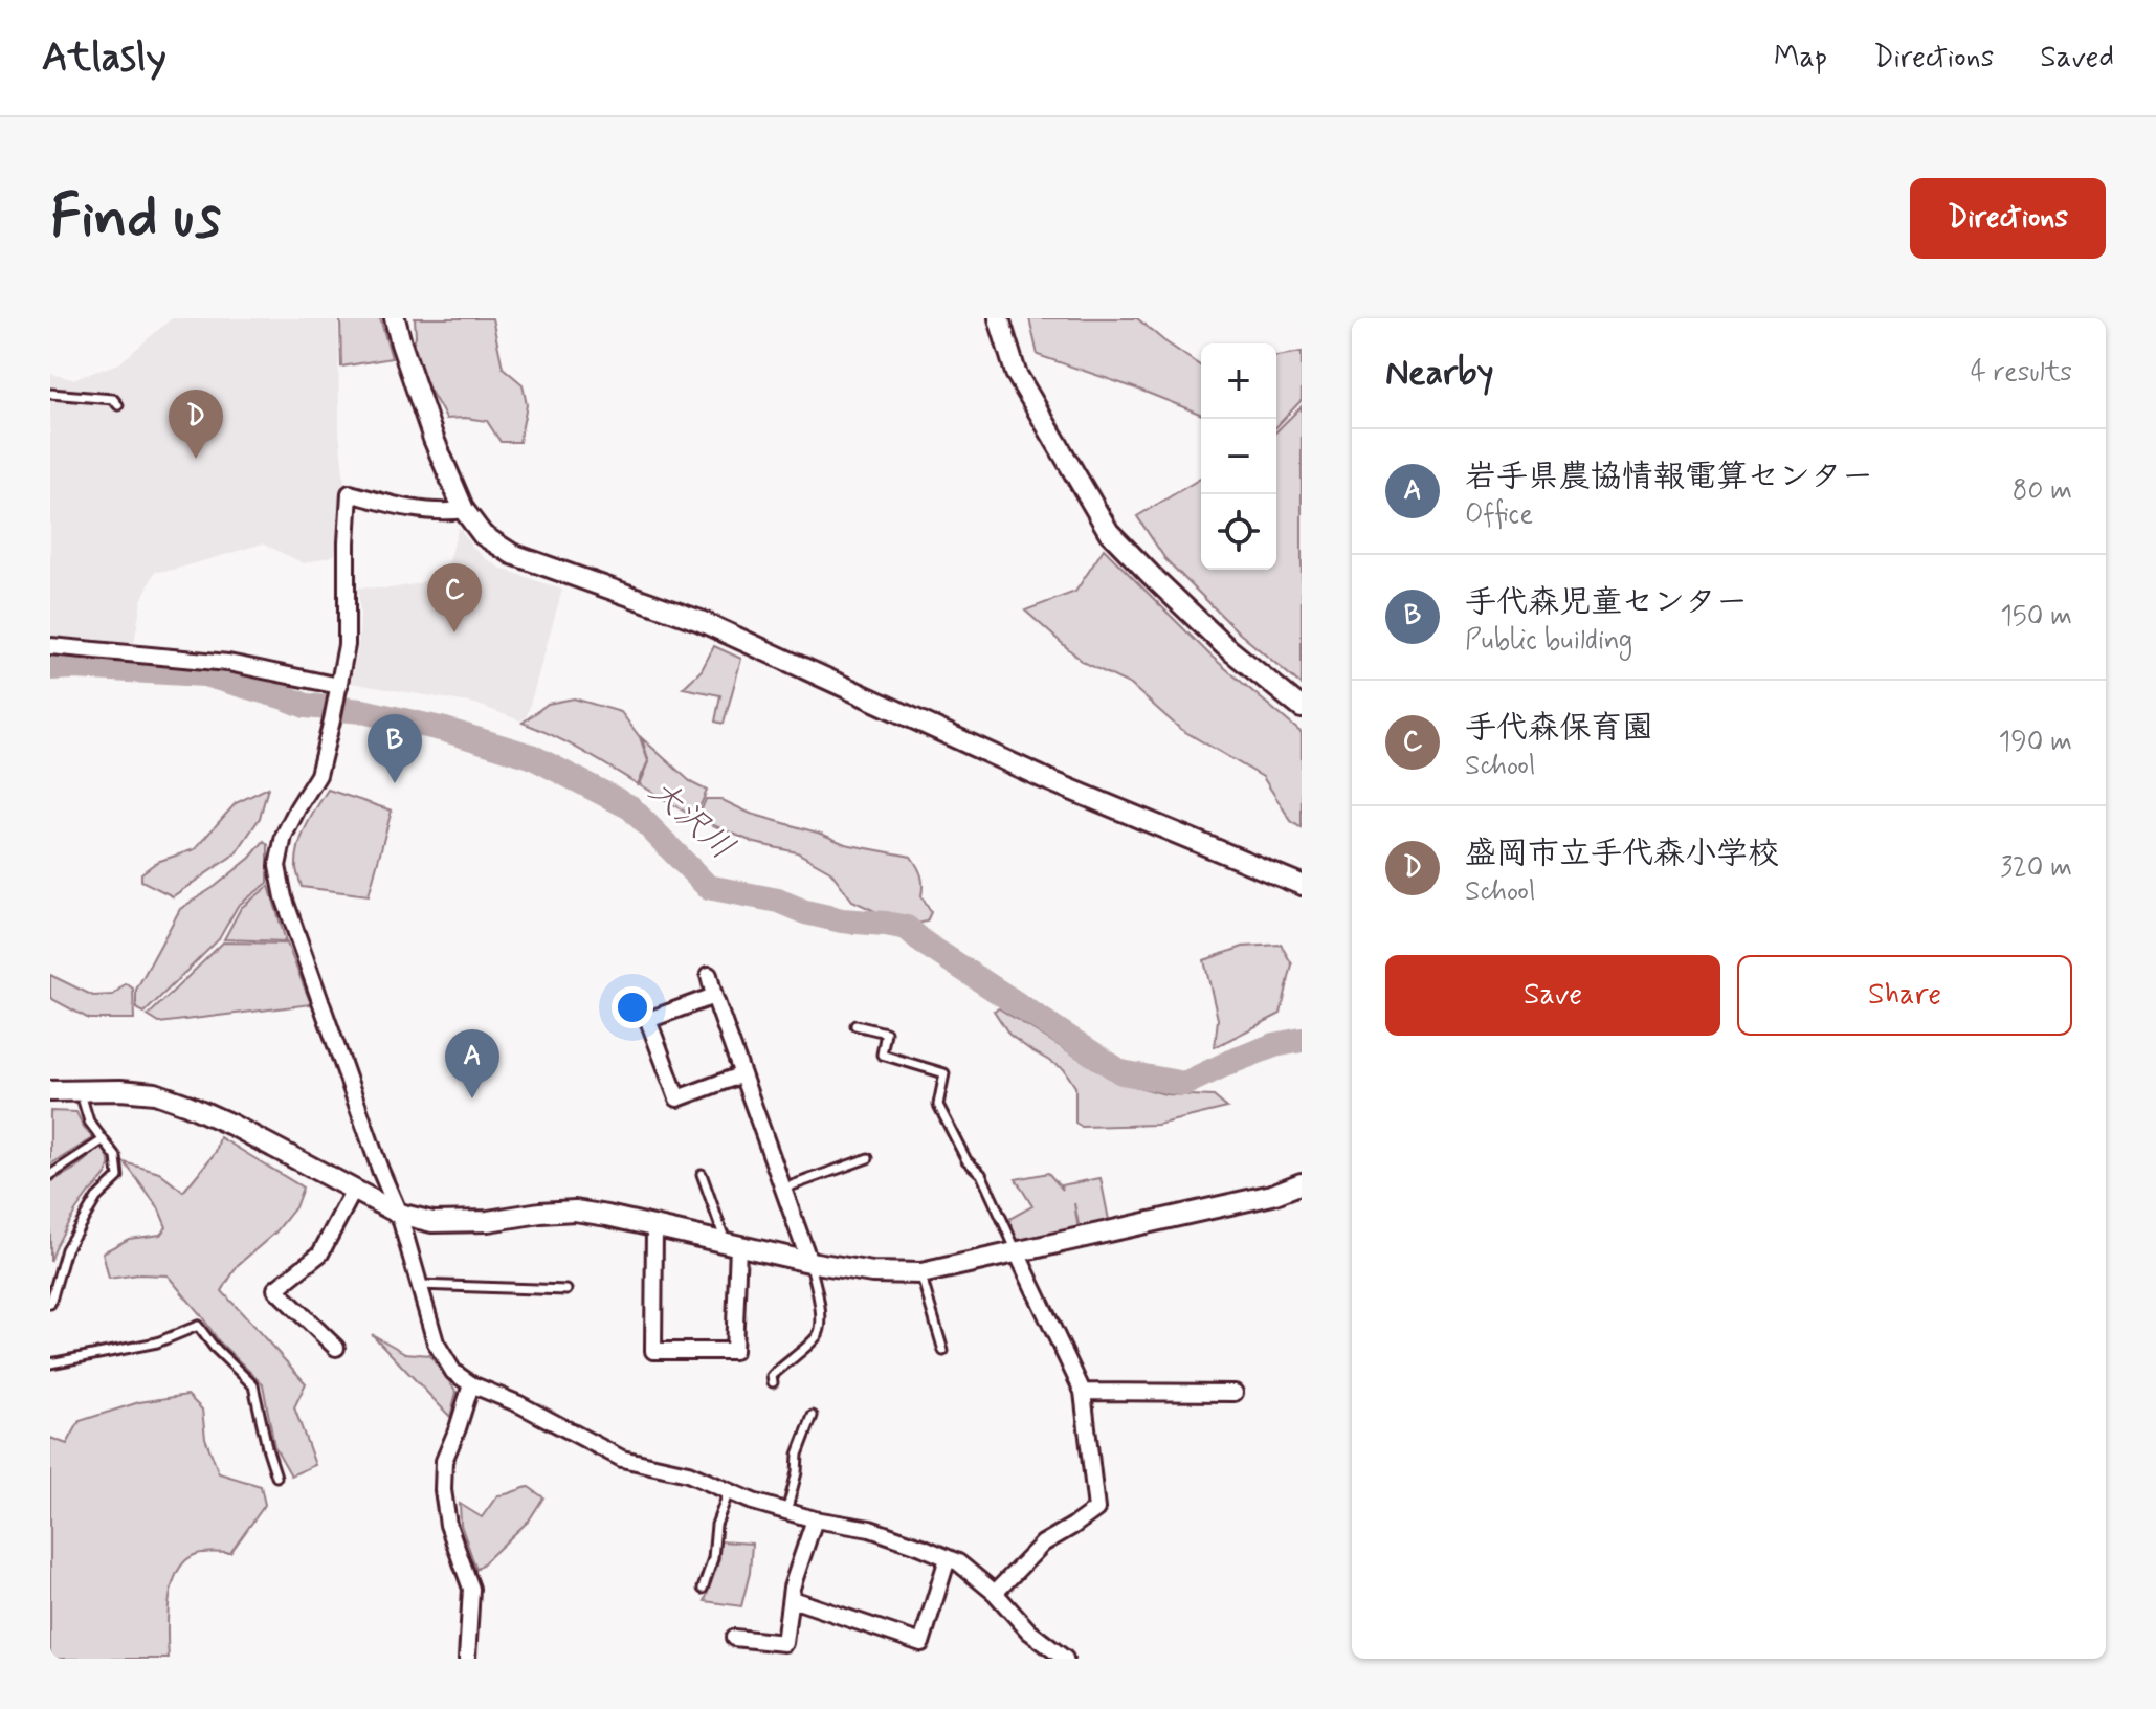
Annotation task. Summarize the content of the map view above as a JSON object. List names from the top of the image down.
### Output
{
  "water": ["大沢川"],
  "page": {
    "header": "Atlasly",
    "nav": ["Map", "Directions", "Saved"],
    "buttons": [
      "Directions",
      ["Save", "Share"]
    ],
    "title": "Find us",
    "heading": ["Nearby", "4 results"],
    "map_buttons": ["+", "−"],
    "pins": [
      "D",
      "C",
      "B",
      "A"
    ],
    "list": [
      {
        "mark": "A",
        "name": "岩手県農協情報電算センター",
        "note": "Office",
        "value": "80 m"
      },
      {
        "mark": "B",
        "name": "手代森児童センター",
        "note": "Public building",
        "value": "150 m"
      },
      {
        "mark": "C",
        "name": "手代森保育園",
        "note": "School",
        "value": "190 m"
      },
      {
        "mark": "D",
        "name": "盛岡市立手代森小学校",
        "note": "School",
        "value": "320 m"
      }
    ]
  }
}
